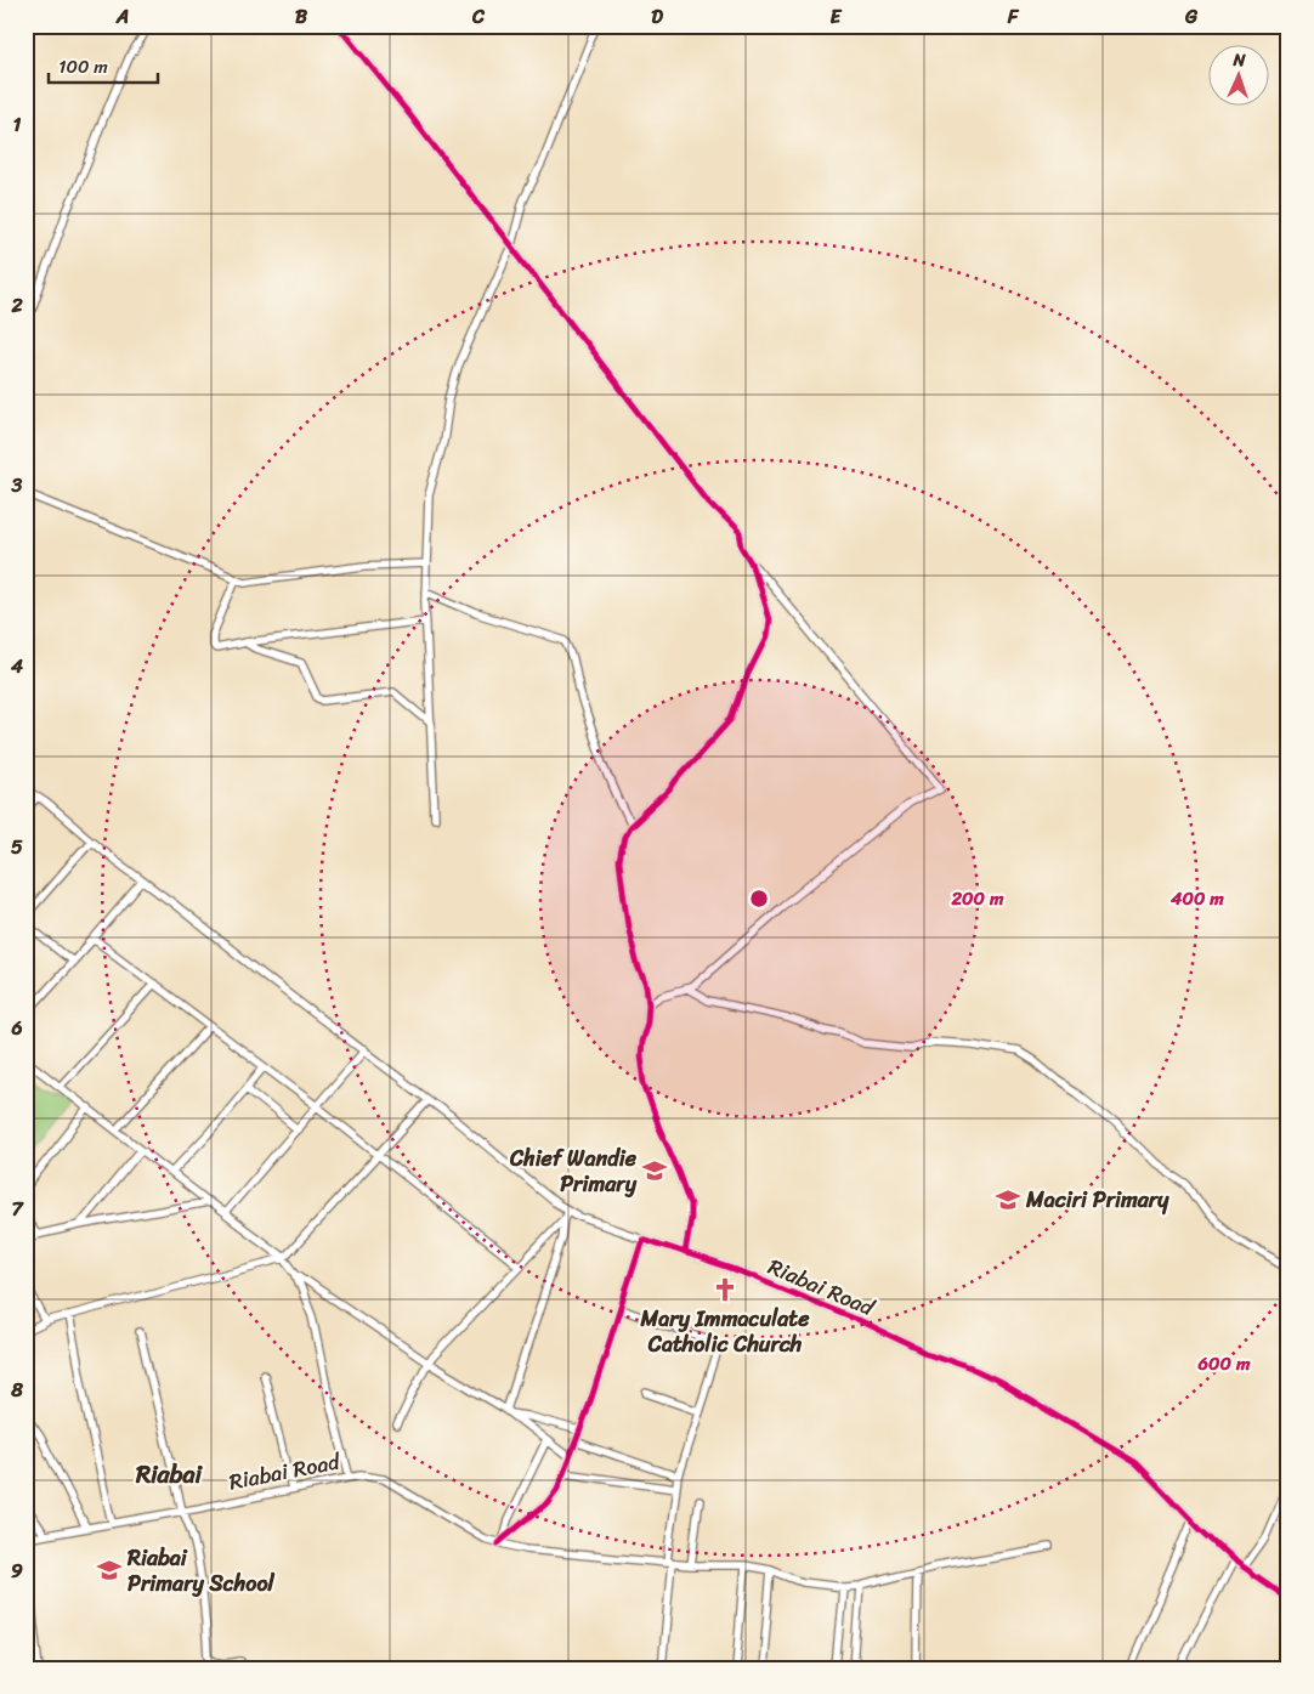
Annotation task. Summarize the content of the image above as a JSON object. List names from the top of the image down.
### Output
{
  "streets": {
    "street": ["Riabai Road"]
  },
  "districts": ["Riabai"],
  "places": {
    "school or university": ["Chief Wandie Primary", "Maciri Primary", "Riabai Primary School"],
    "church": ["Mary Immaculate Catholic Church"]
  },
  "scale_bar": "100 m",
  "north": "top",
  "grid": {
    "columns": [
      "A",
      "B",
      "C",
      "D",
      "E",
      "F",
      "G"
    ],
    "rows": [
      "1",
      "2",
      "3",
      "4",
      "5",
      "6",
      "7",
      "8",
      "9"
    ]
  },
  "rings": ["200 m", "400 m", "600 m"]
}
